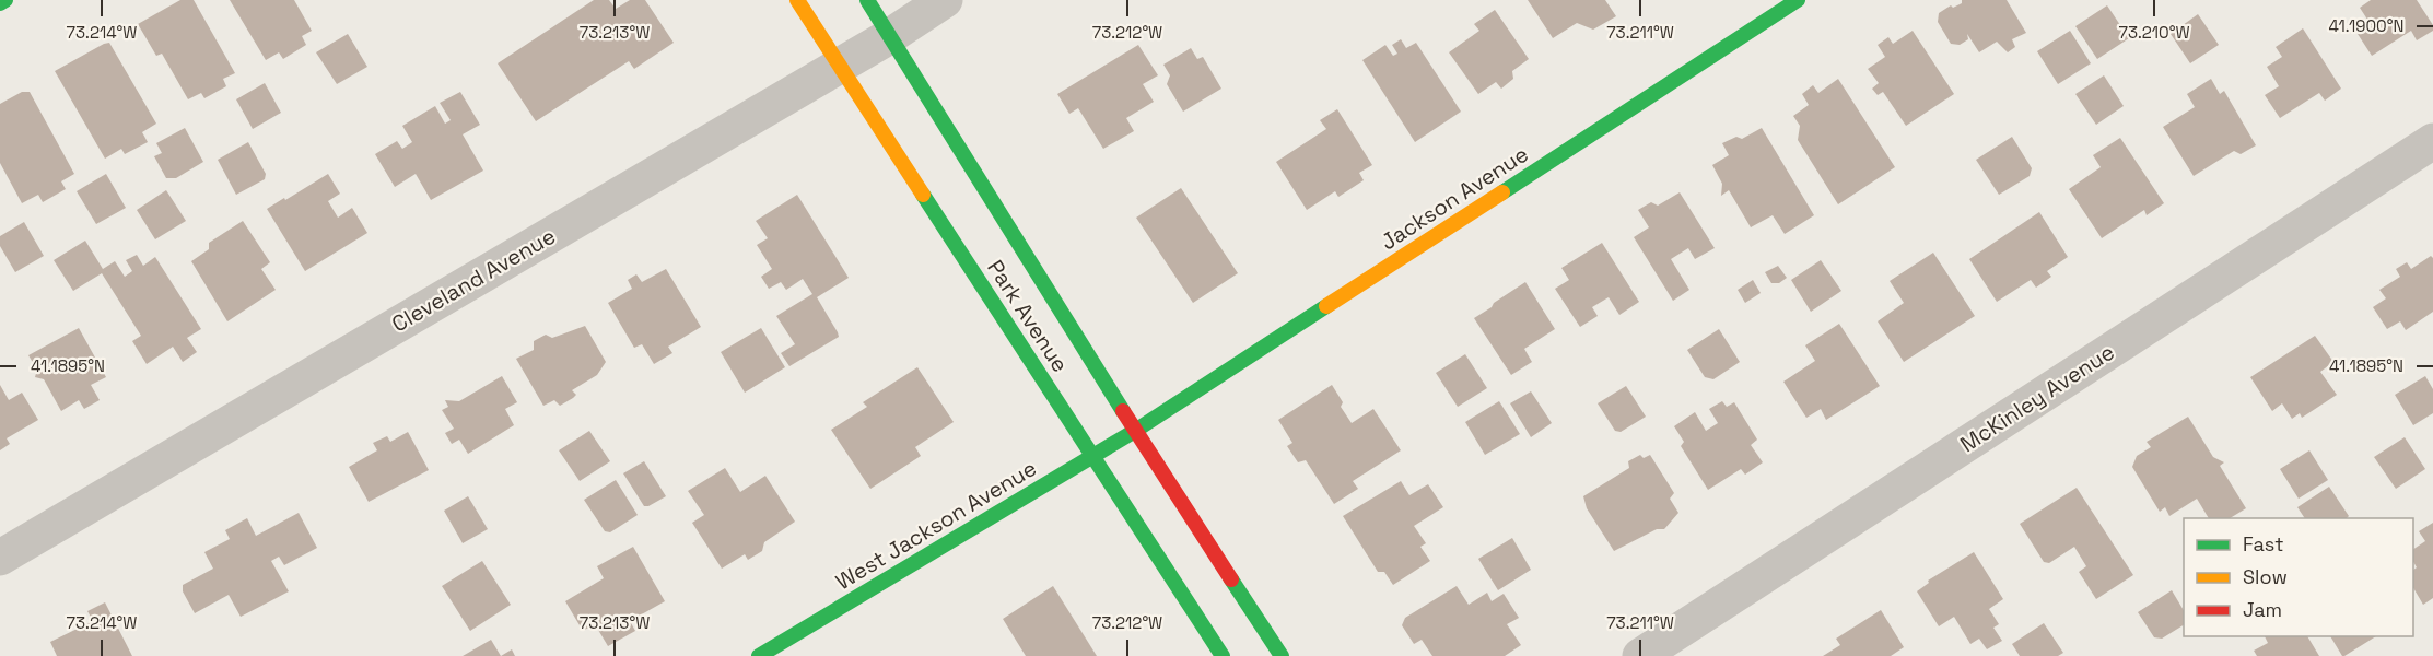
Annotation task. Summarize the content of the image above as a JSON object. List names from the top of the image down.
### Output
{
  "streets": {
    "main road": ["Jackson Avenue", "Park Avenue", "West Jackson Avenue"],
    "street": ["Cleveland Avenue", "McKinley Avenue"]
  },
  "crossings": [
    ["Jackson Avenue", "Park Avenue"],
    ["Jackson Avenue", "West Jackson Avenue"],
    ["Cleveland Avenue", "Park Avenue"],
    ["Park Avenue", "West Jackson Avenue"]
  ],
  "legend": ["Fast", "Slow", "Jam"],
  "coordinates": [
    "41.1900°N",
    "73.214°W",
    "73.213°W",
    "73.212°W",
    "73.211°W",
    "73.210°W",
    "41.1895°N"
  ]
}
